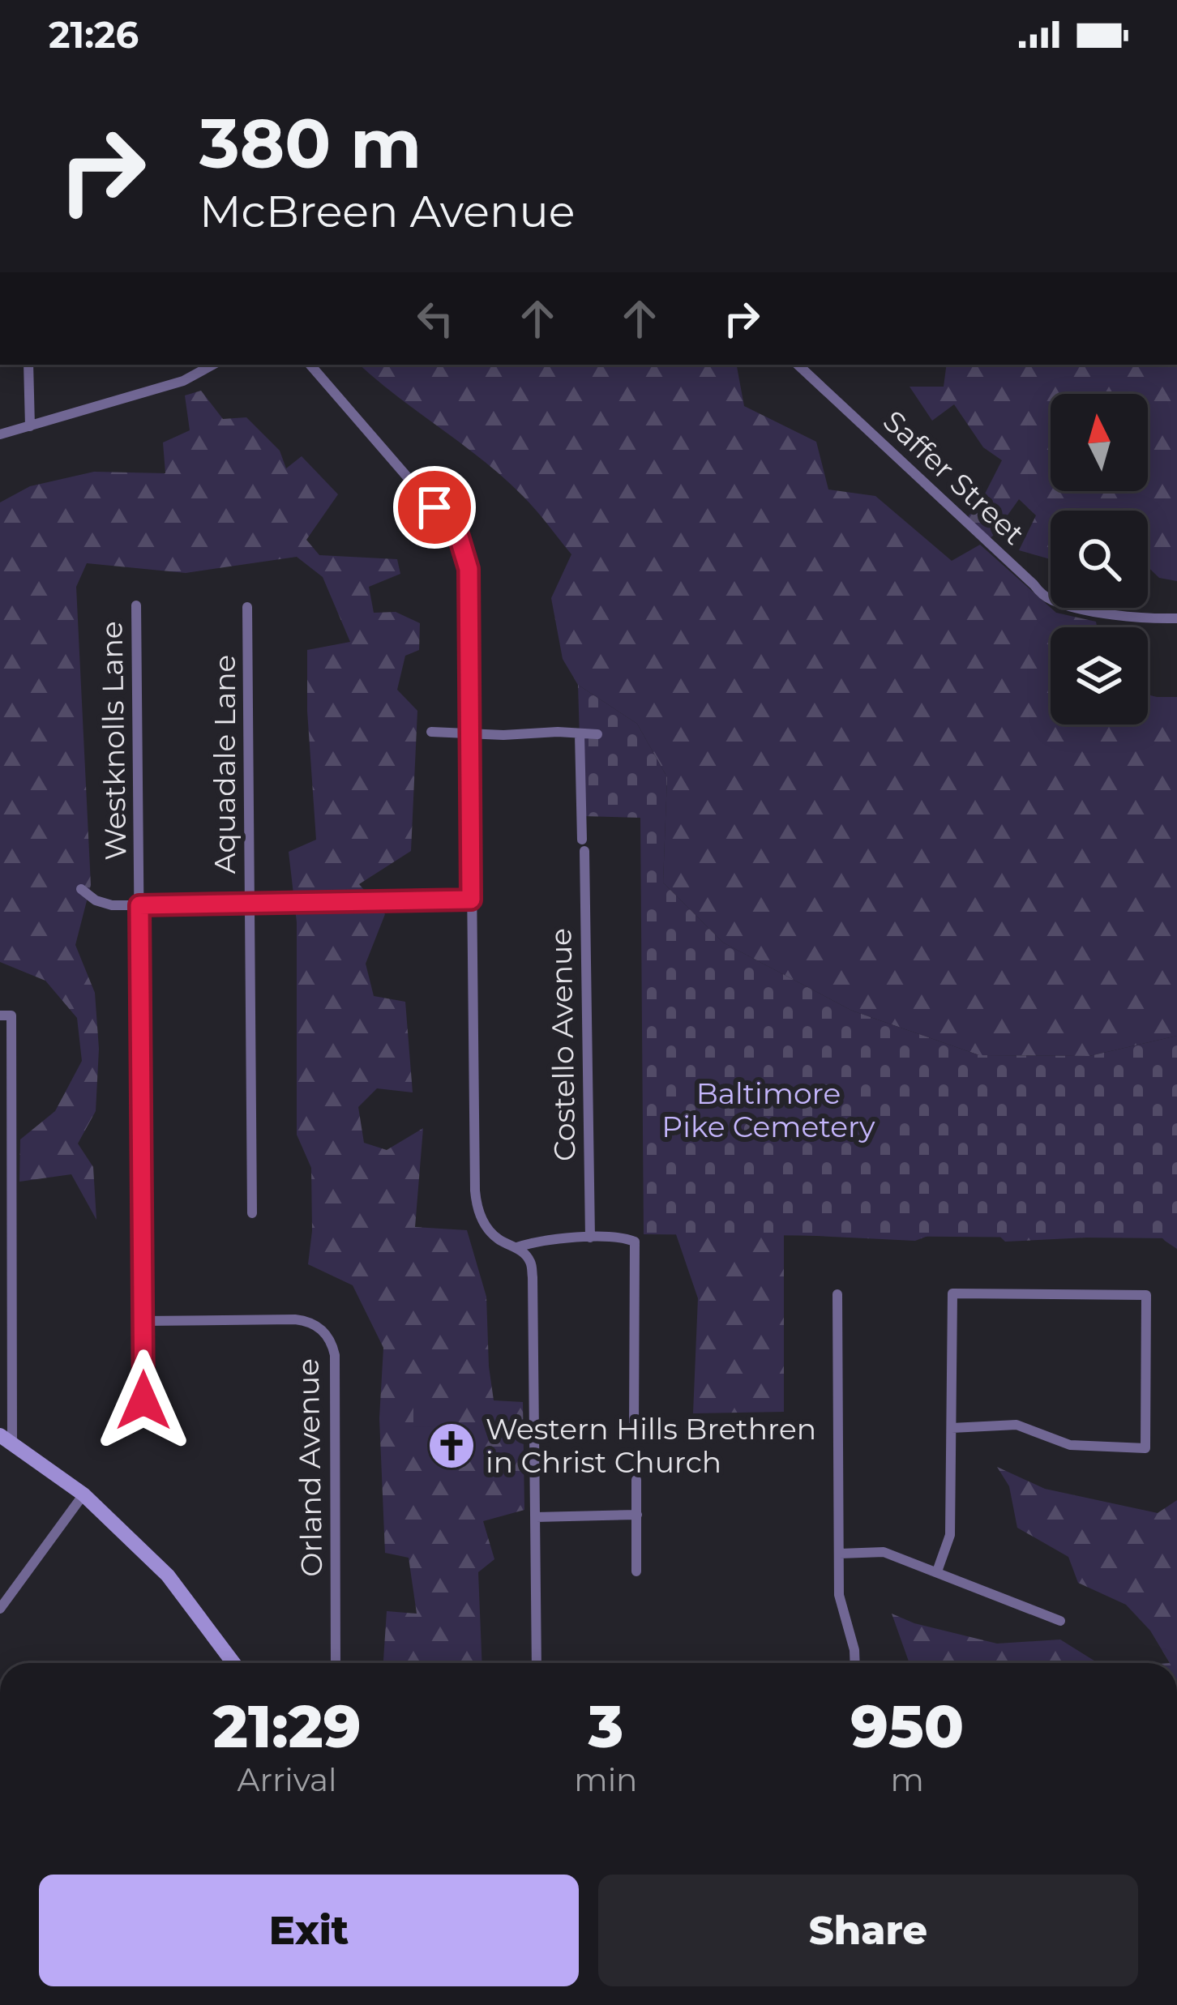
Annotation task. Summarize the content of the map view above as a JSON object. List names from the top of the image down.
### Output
{
  "streets": {
    "street": [
      "Saffer Street",
      "Westknolls Lane",
      "Aquadale Lane",
      "Costello Avenue",
      "Orland Avenue"
    ]
  },
  "crossings": [
    ["Westknolls Lane", "Orland Avenue"]
  ],
  "parks": ["Baltimore Pike Cemetery"],
  "places": {
    "church": ["Western Hills Brethren in Christ Church"]
  },
  "north": "top",
  "page": {
    "status": "21:26",
    "turn": ["380 m", "McBreen Avenue"],
    "eta": [
      "21:29",
      "Arrival",
      "3",
      "min",
      "950",
      "m"
    ],
    "buttons": ["Exit", "Share"]
  }
}
